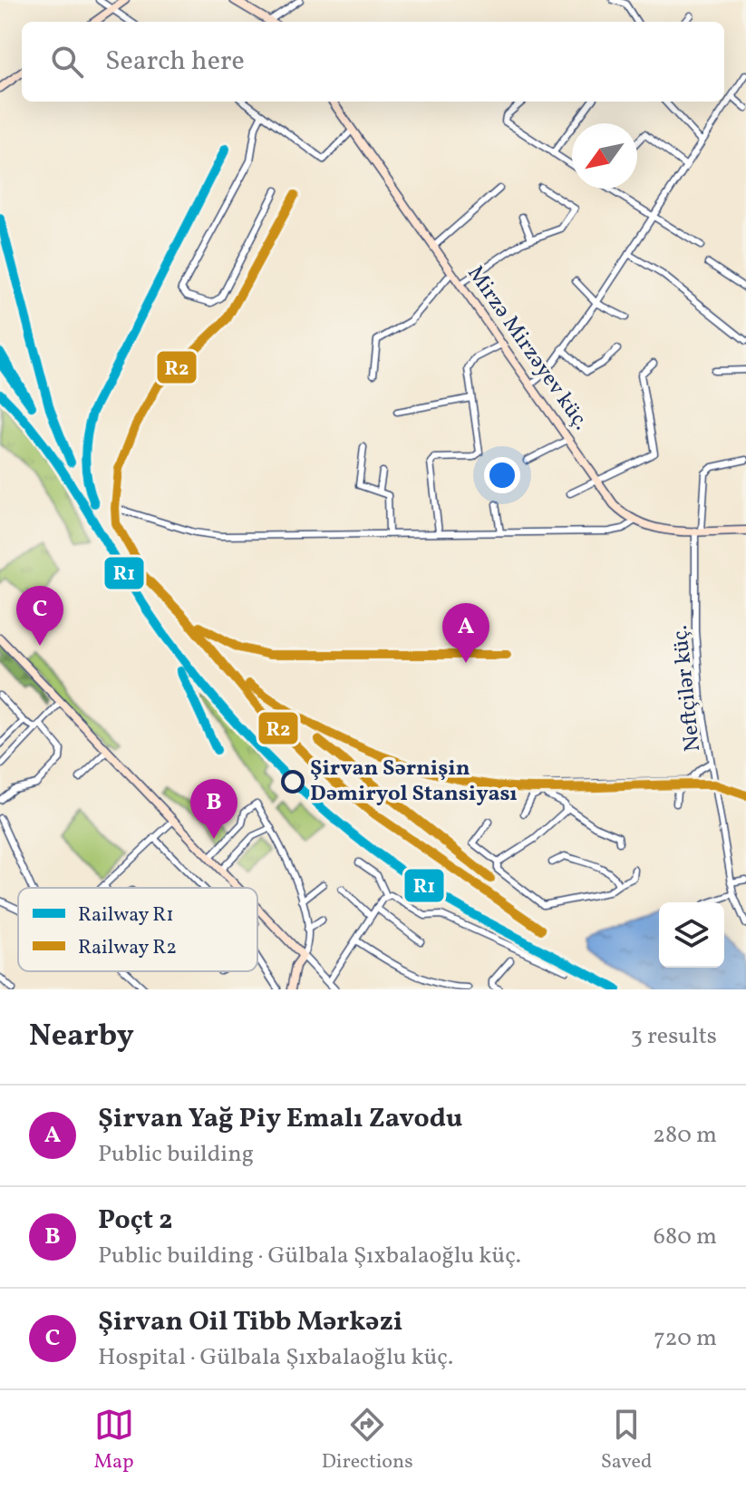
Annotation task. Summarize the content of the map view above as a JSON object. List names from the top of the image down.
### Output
{
  "streets": {
    "main road": ["Mirzə Mirzəyev küç."],
    "street": ["Neftçilər küç."]
  },
  "places": ["Şirvan Sərnişin Dəmiryol Stansiyası"],
  "lines": ["rail line R1", "rail line R2"],
  "legend": ["Railway R1", "Railway R2"],
  "north": "bottom left",
  "page": {
    "search": "Search here",
    "pins": ["C", "A", "B"],
    "heading": ["Nearby", "3 results"],
    "list": [
      {
        "mark": "A",
        "name": "Şirvan Yağ Piy Emalı Zavodu",
        "note": "Public building",
        "value": "280 m"
      },
      {
        "mark": "B",
        "name": "Poçt 2",
        "note": "Public building · Gülbala Şıxbalaoğlu küç.",
        "value": "680 m"
      },
      {
        "mark": "C",
        "name": "Şirvan Oil Tibb Mərkəzi",
        "note": "Hospital · Gülbala Şıxbalaoğlu küç.",
        "value": "720 m"
      }
    ],
    "nav": ["Map", "Directions", "Saved"]
  }
}
